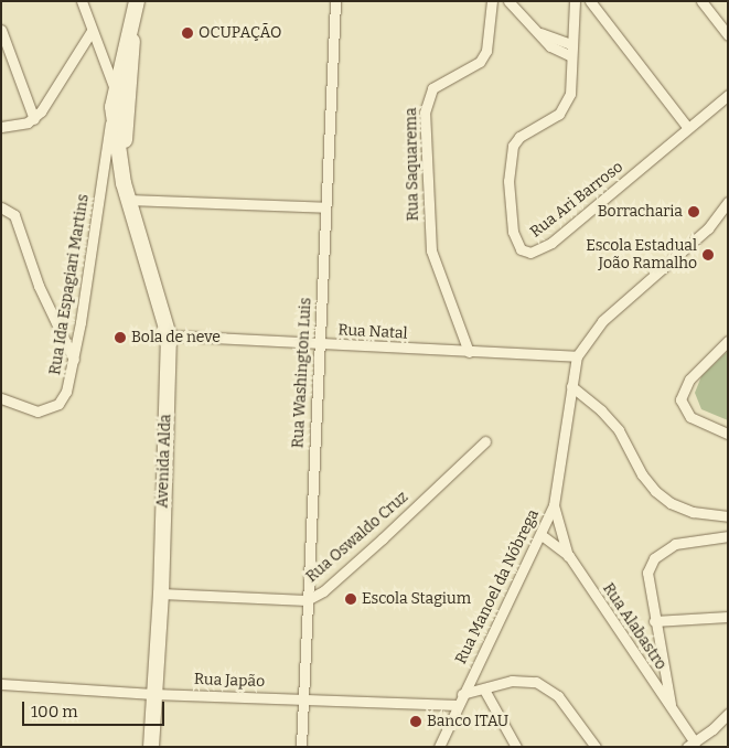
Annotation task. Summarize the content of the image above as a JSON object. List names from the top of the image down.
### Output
{
  "streets": {
    "main road": ["Avenida Alda"],
    "street": [
      "Rua Saquarema",
      "Rua Ari Barroso",
      "Rua Ida Espagiari Martins",
      "Rua Natal",
      "Rua Washington Luis",
      "Rua Oswaldo Cruz",
      "Rua Manoel da Nóbrega",
      "Rua Alabastro",
      "Rua Japão"
    ]
  },
  "crossings": [
    ["Rua Saquarema", "Rua Natal"],
    ["Rua Ida Espagiari Martins", "Avenida Alda"],
    ["Rua Natal", "Rua Washington Luis"],
    ["Rua Natal", "Avenida Alda"],
    ["Rua Natal", "Rua Manoel da Nóbrega"],
    ["Rua Washington Luis", "Rua Oswaldo Cruz"],
    ["Rua Washington Luis", "Rua Japão"],
    ["Avenida Alda", "Rua Oswaldo Cruz"],
    ["Avenida Alda", "Rua Japão"],
    ["Rua Manoel da Nóbrega", "Rua Alabastro"],
    ["Rua Manoel da Nóbrega", "Rua Japão"]
  ],
  "places": [
    "OCUPAÇÃO",
    "Borracharia",
    "Escola Estadual João Ramalho",
    "Bola de neve",
    "Escola Stagium",
    "Banco ITAU"
  ],
  "scale_bar": "100 m"
}
